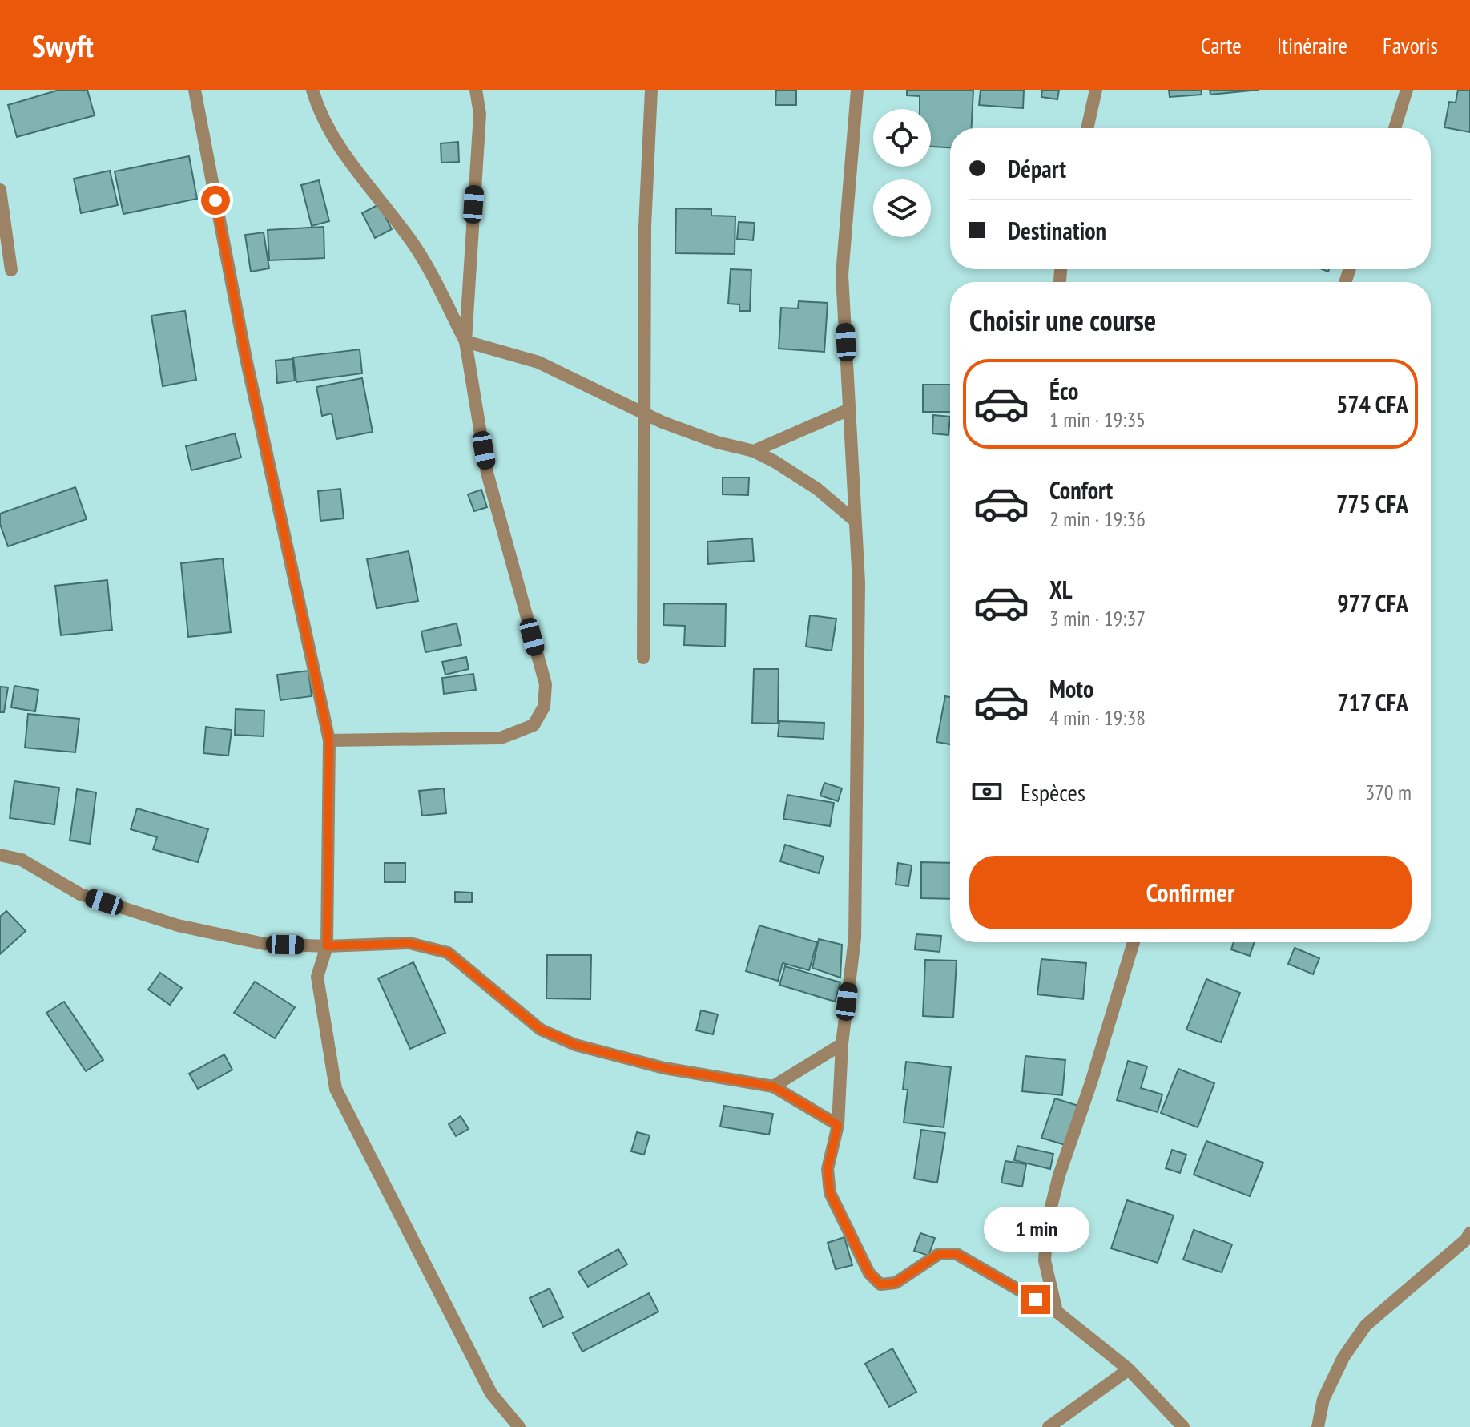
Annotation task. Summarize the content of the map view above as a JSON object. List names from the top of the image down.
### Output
{
  "page": {
    "header": "Swyft",
    "nav": ["Carte", "Itinéraire", "Favoris"],
    "banner": ["Départ", "Destination"],
    "heading": "Choisir une course",
    "list": [
      {
        "name": "Éco",
        "note": "1 min · 19:35",
        "value": "574 CFA"
      },
      {
        "name": "Confort",
        "note": "2 min · 19:36",
        "value": "775 CFA"
      },
      {
        "name": "XL",
        "note": "3 min · 19:37",
        "value": "977 CFA"
      },
      {
        "name": "Moto",
        "note": "4 min · 19:38",
        "value": "717 CFA"
      }
    ],
    "pay": ["Espèces", "370 m"],
    "buttons": "Confirmer",
    "bubble": "1 min"
  }
}
